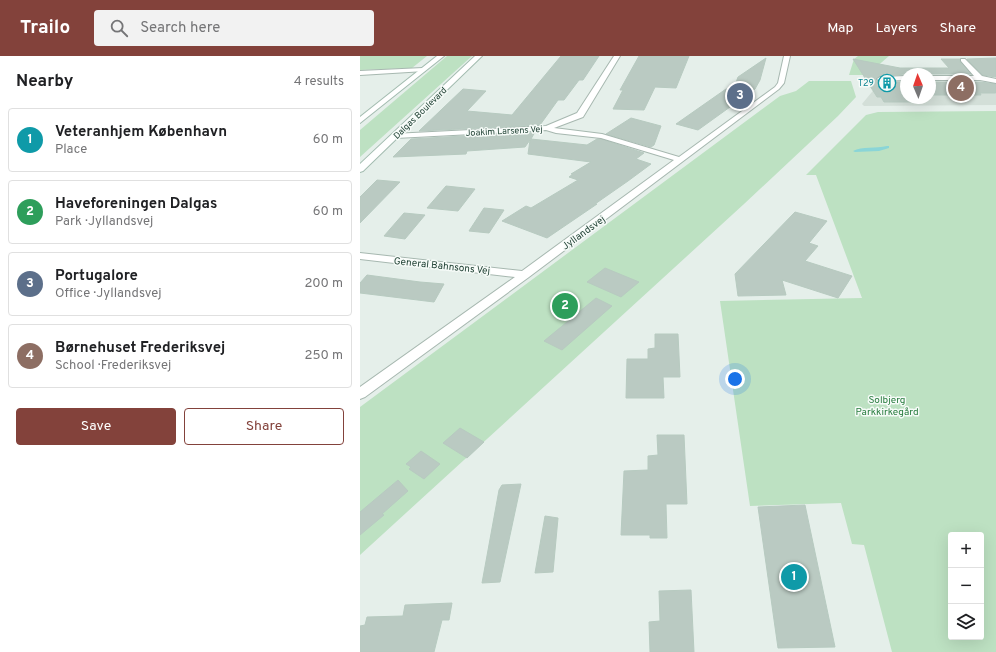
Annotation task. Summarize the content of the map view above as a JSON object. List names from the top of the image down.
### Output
{
  "streets": {
    "street": [
      "Dalgas Boulevard",
      "Joakim Larsens Vej",
      "Jyllandsvej",
      "General Bahnsons Vej"
    ]
  },
  "crossings": [
    ["Dalgas Boulevard", "Joakim Larsens Vej"],
    ["Joakim Larsens Vej", "Jyllandsvej"],
    ["Jyllandsvej", "General Bahnsons Vej"]
  ],
  "parks": ["Solbjerg Parkkirkegård"],
  "places": {
    "building": ["T29"]
  },
  "north": "top",
  "page": {
    "header": "Trailo",
    "search": "Search here",
    "nav": ["Map", "Layers", "Share"],
    "heading": ["Nearby", "4 results"],
    "pins": [
      "4",
      "3",
      "2",
      "1"
    ],
    "list": [
      {
        "mark": "1",
        "name": "Veteranhjem København",
        "note": "Place",
        "value": "60 m"
      },
      {
        "mark": "2",
        "name": "Haveforeningen Dalgas",
        "note": "Park · Jyllandsvej",
        "value": "60 m"
      },
      {
        "mark": "3",
        "name": "Portugalore",
        "note": "Office · Jyllandsvej",
        "value": "200 m"
      },
      {
        "mark": "4",
        "name": "Børnehuset Frederiksvej",
        "note": "School · Frederiksvej",
        "value": "250 m"
      }
    ],
    "buttons": ["Save", "Share"],
    "map_buttons": ["+", "−"]
  }
}
